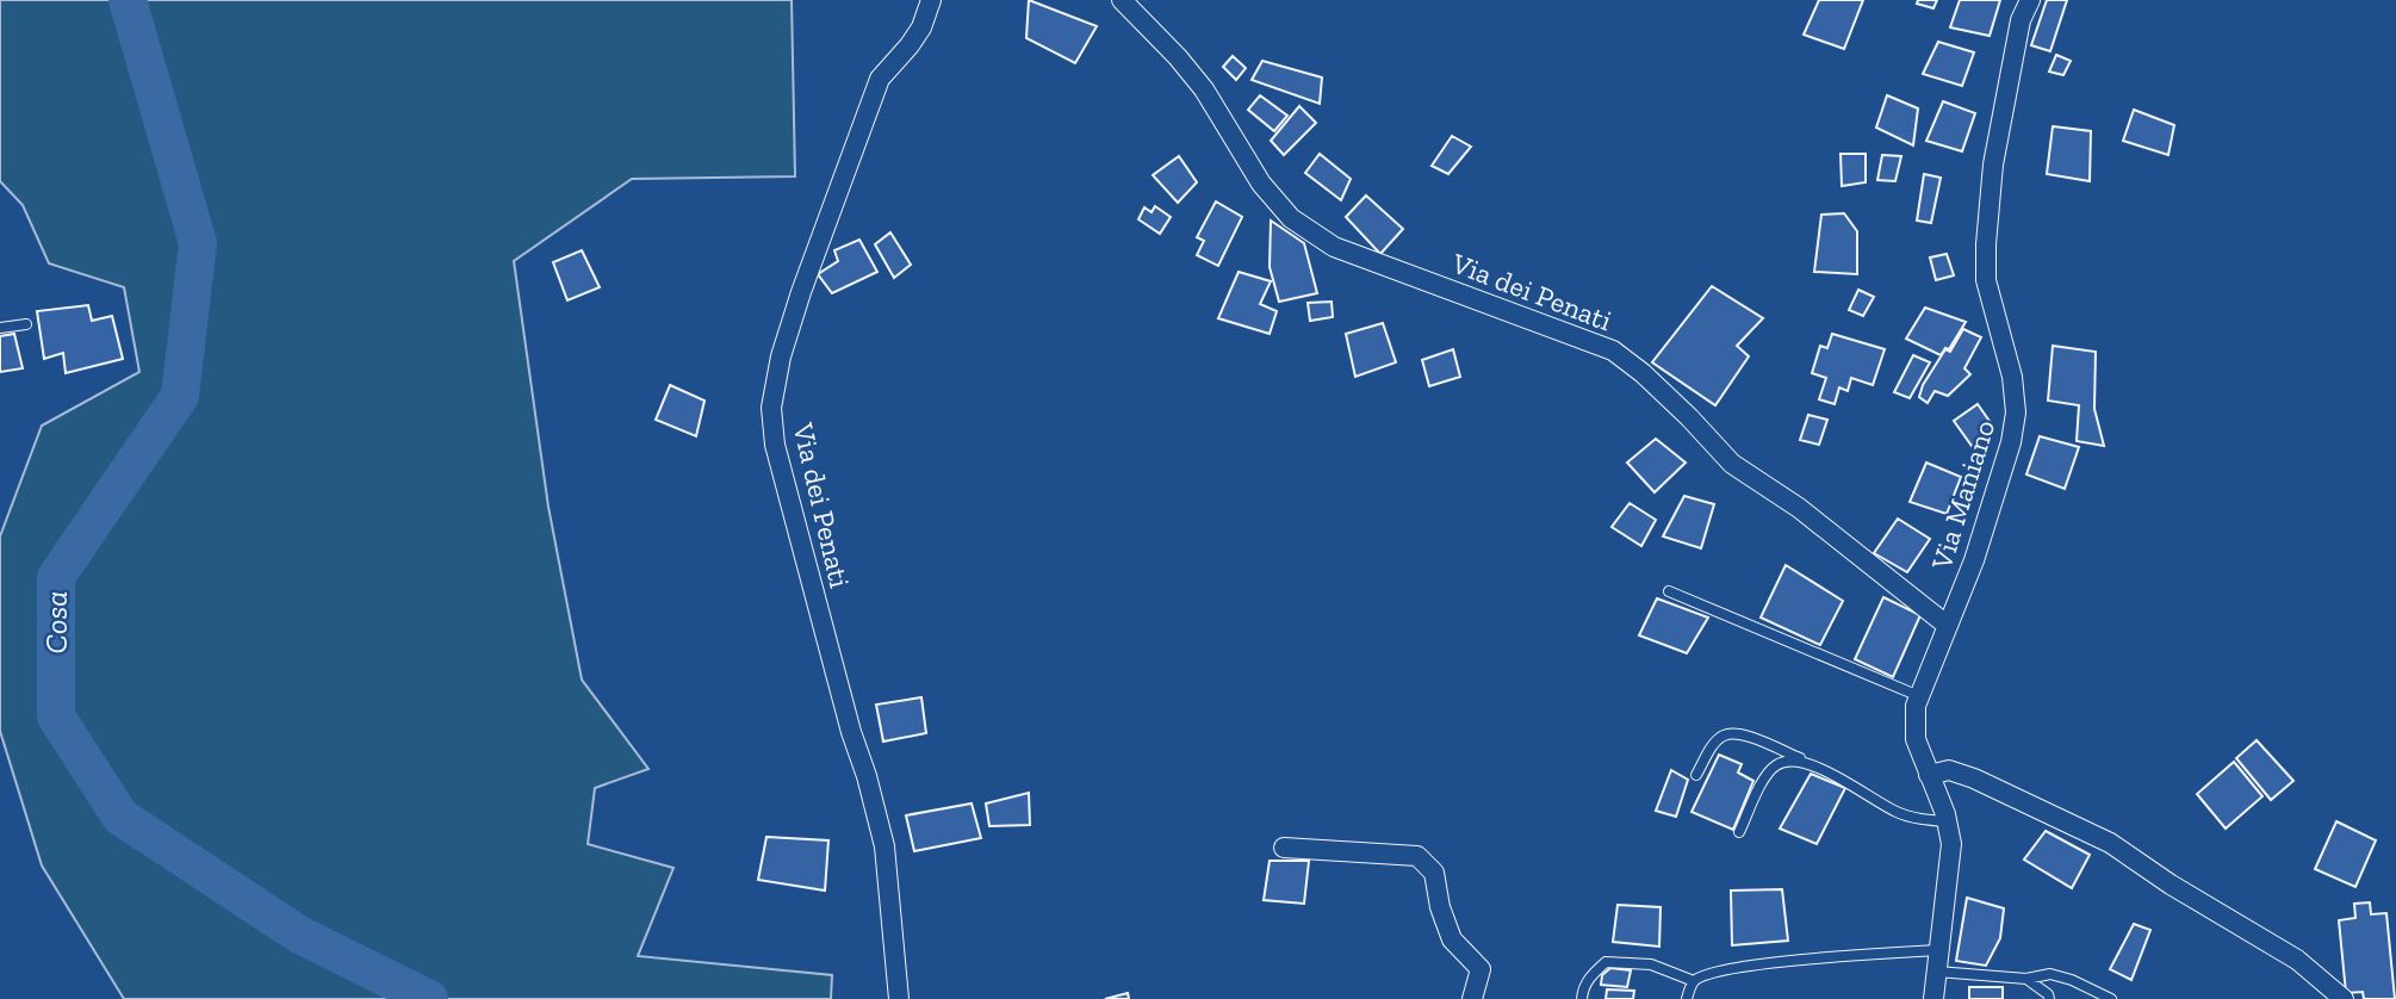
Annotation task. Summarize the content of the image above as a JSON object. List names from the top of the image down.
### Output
{
  "streets": {
    "street": ["Via dei Penati", "Via Maniano"]
  },
  "crossings": [
    ["Via dei Penati", "Via Maniano"]
  ],
  "water": ["Cosa"]
}
